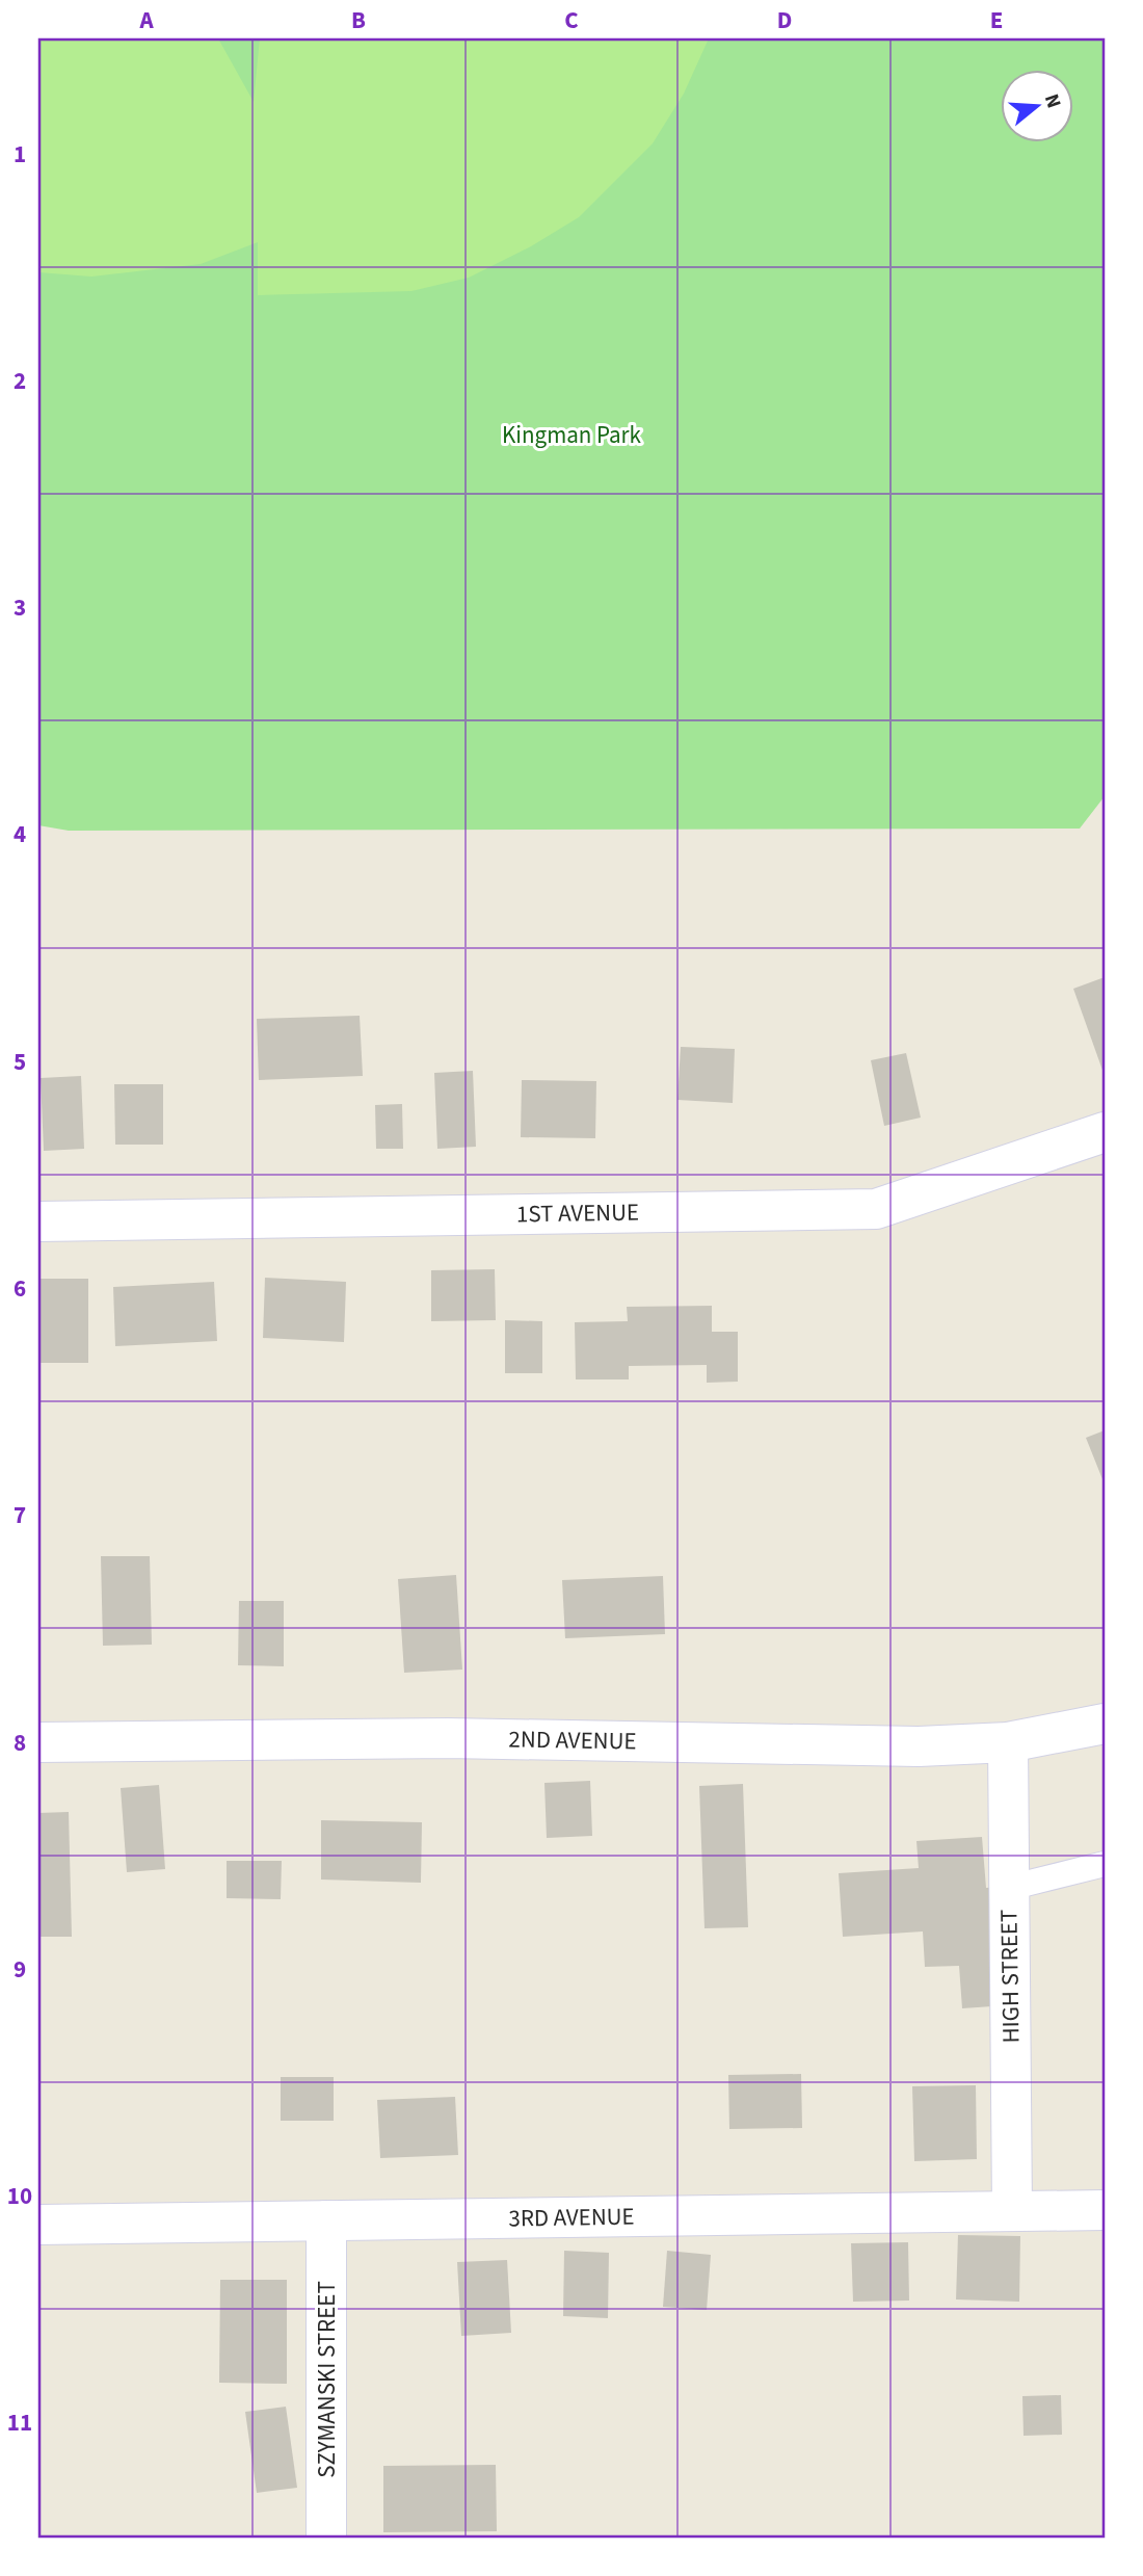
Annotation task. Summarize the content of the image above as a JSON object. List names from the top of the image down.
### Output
{
  "streets": {
    "street": [
      "1ST AVENUE",
      "2ND AVENUE",
      "HIGH STREET",
      "3RD AVENUE",
      "SZYMANSKI STREET"
    ]
  },
  "crossings": [
    ["2ND AVENUE", "HIGH STREET"],
    ["HIGH STREET", "3RD AVENUE"],
    ["3RD AVENUE", "SZYMANSKI STREET"]
  ],
  "parks": ["Kingman Park"],
  "north": "right",
  "grid": {
    "columns": [
      "A",
      "B",
      "C",
      "D",
      "E"
    ],
    "rows": [
      "1",
      "2",
      "3",
      "4",
      "5",
      "6",
      "7",
      "8",
      "9",
      "10",
      "11"
    ]
  }
}
